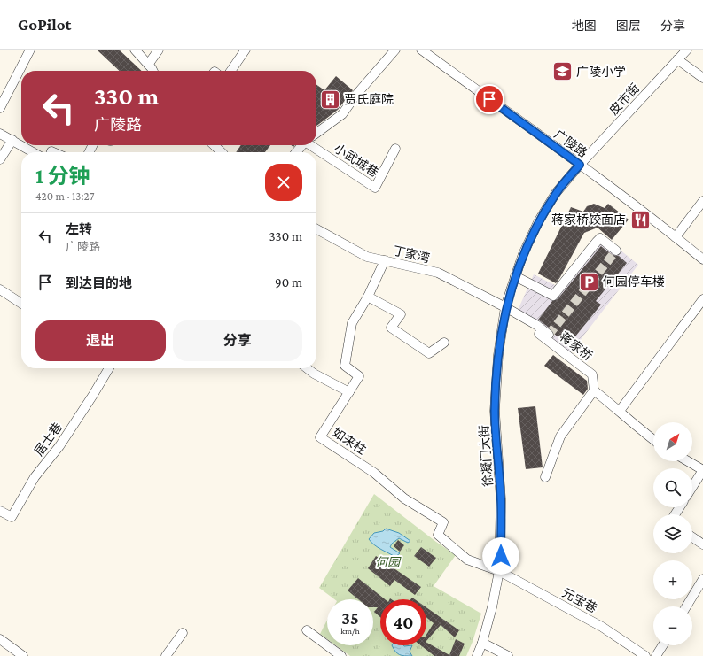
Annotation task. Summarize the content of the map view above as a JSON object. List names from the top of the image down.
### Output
{
  "streets": {
    "street": [
      "皮市街",
      "广陵路",
      "小武城巷",
      "丁家湾",
      "蒋家桥",
      "居士巷",
      "如来柱",
      "徐凝门大街",
      "元宝巷"
    ]
  },
  "crossings": [
    ["皮市街", "广陵路"],
    ["皮市街", "徐凝门大街"],
    ["广陵路", "徐凝门大街"],
    ["丁家湾", "蒋家桥"],
    ["丁家湾", "如来柱"],
    ["丁家湾", "徐凝门大街"],
    ["蒋家桥", "徐凝门大街"],
    ["如来柱", "徐凝门大街"],
    ["如来柱", "元宝巷"],
    ["徐凝门大街", "元宝巷"]
  ],
  "parks": ["何园"],
  "places": {
    "school or university": ["广陵小学"],
    "building": ["贾氏庭院"],
    "restaurant": ["蒋家桥饺面店"],
    "parking": ["何园停车楼"]
  },
  "north": "top right",
  "page": {
    "header": "GoPilot",
    "nav": ["地图", "图层", "分享"],
    "turn": ["330 m", "广陵路"],
    "heading": ["1 分钟", "420 m · 13:27"],
    "list": [
      {
        "name": "左转",
        "note": "广陵路",
        "value": "330 m"
      },
      {
        "name": "到达目的地",
        "value": "90 m"
      }
    ],
    "buttons": ["退出", "分享"],
    "map_buttons": ["+", "−"],
    "speed": "35 km/h",
    "limit": "40"
  }
}
